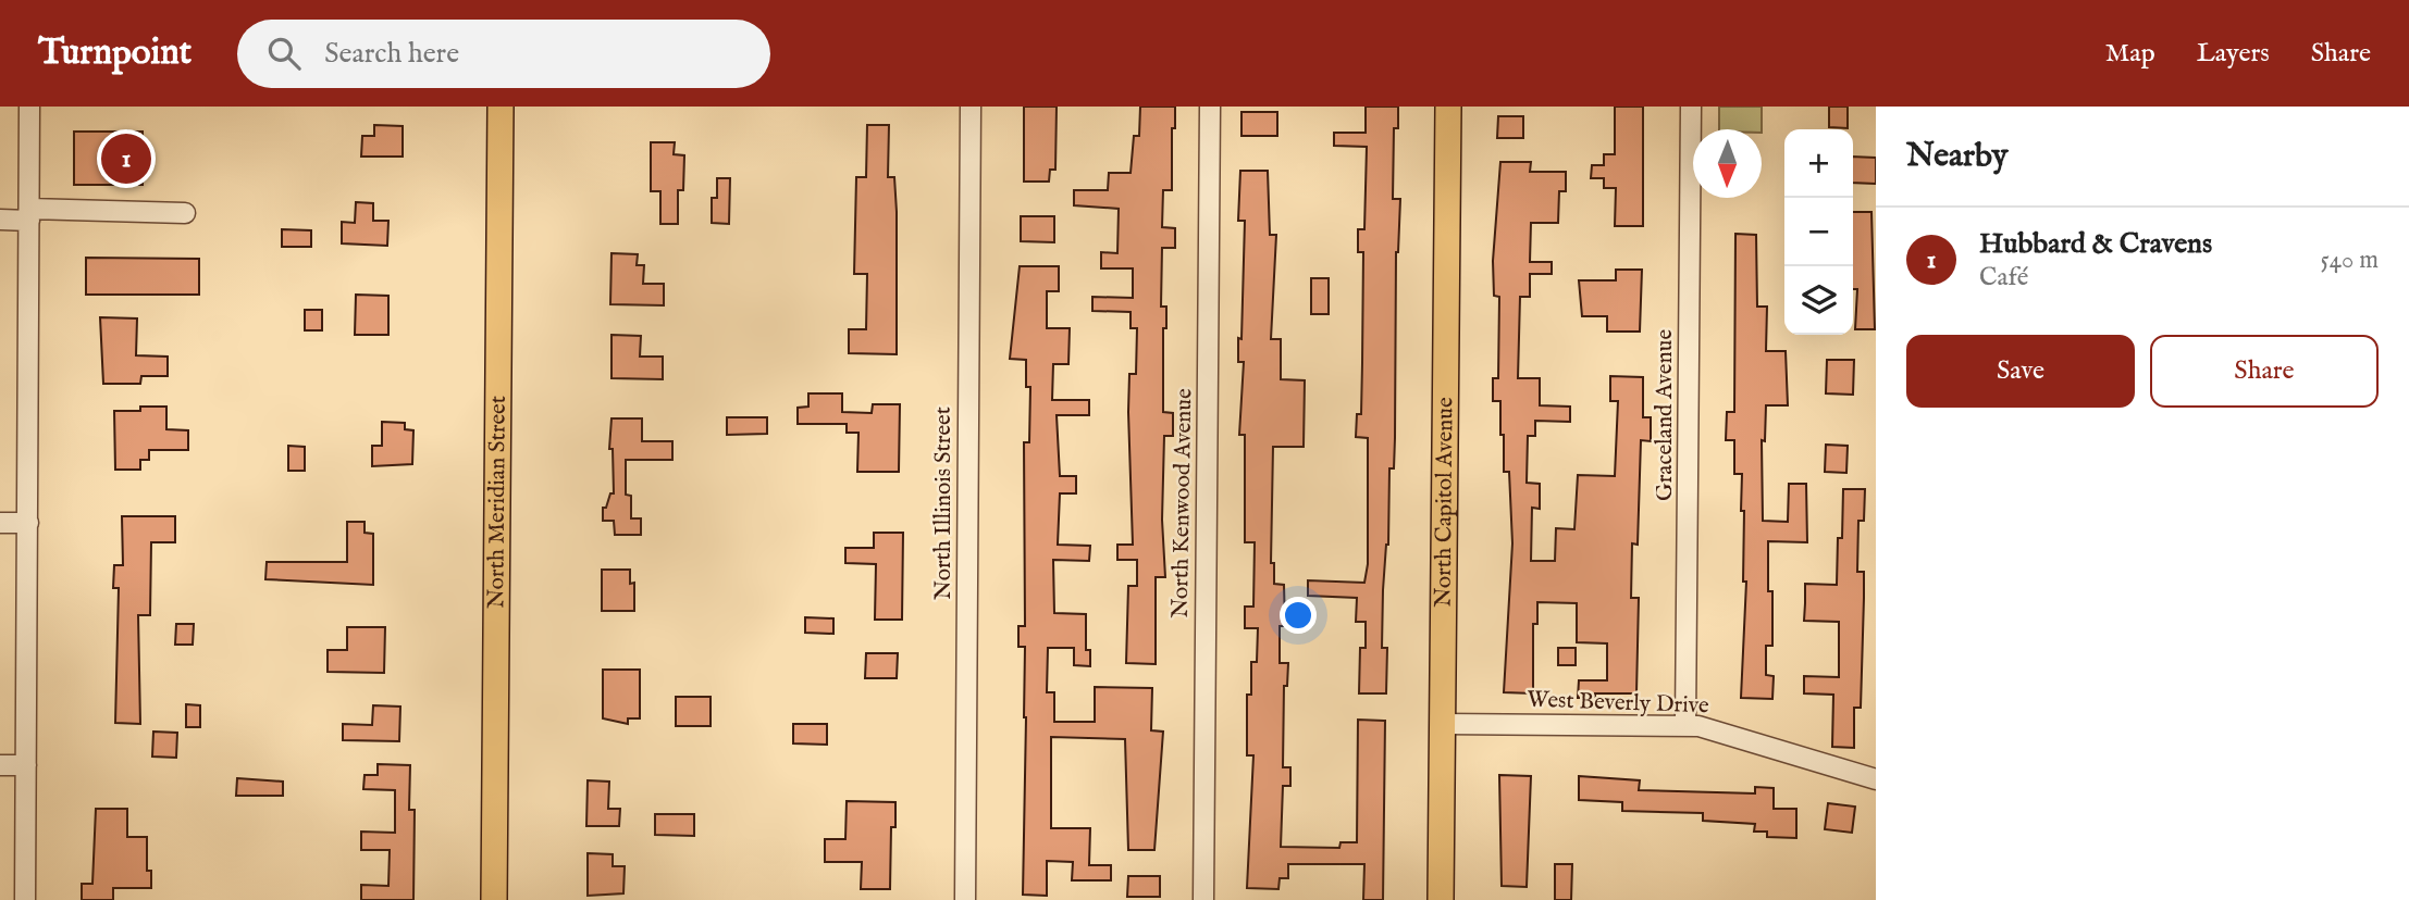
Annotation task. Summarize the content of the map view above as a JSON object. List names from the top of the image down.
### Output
{
  "streets": {
    "main road": ["North Meridian Street", "North Capitol Avenue"],
    "street": [
      "Graceland Avenue",
      "North Illinois Street",
      "North Kenwood Avenue",
      "West Beverly Drive"
    ]
  },
  "crossings": [
    ["Graceland Avenue", "West Beverly Drive"],
    ["North Capitol Avenue", "West Beverly Drive"]
  ],
  "north": "bottom",
  "page": {
    "header": "Turnpoint",
    "search": "Search here",
    "nav": ["Map", "Layers", "Share"],
    "heading": "Nearby",
    "map_buttons": ["+", "−"],
    "pins": "1",
    "list": [
      {
        "mark": "1",
        "name": "Hubbard & Cravens",
        "note": "Café",
        "value": "540 m"
      }
    ],
    "buttons": ["Save", "Share"]
  }
}
